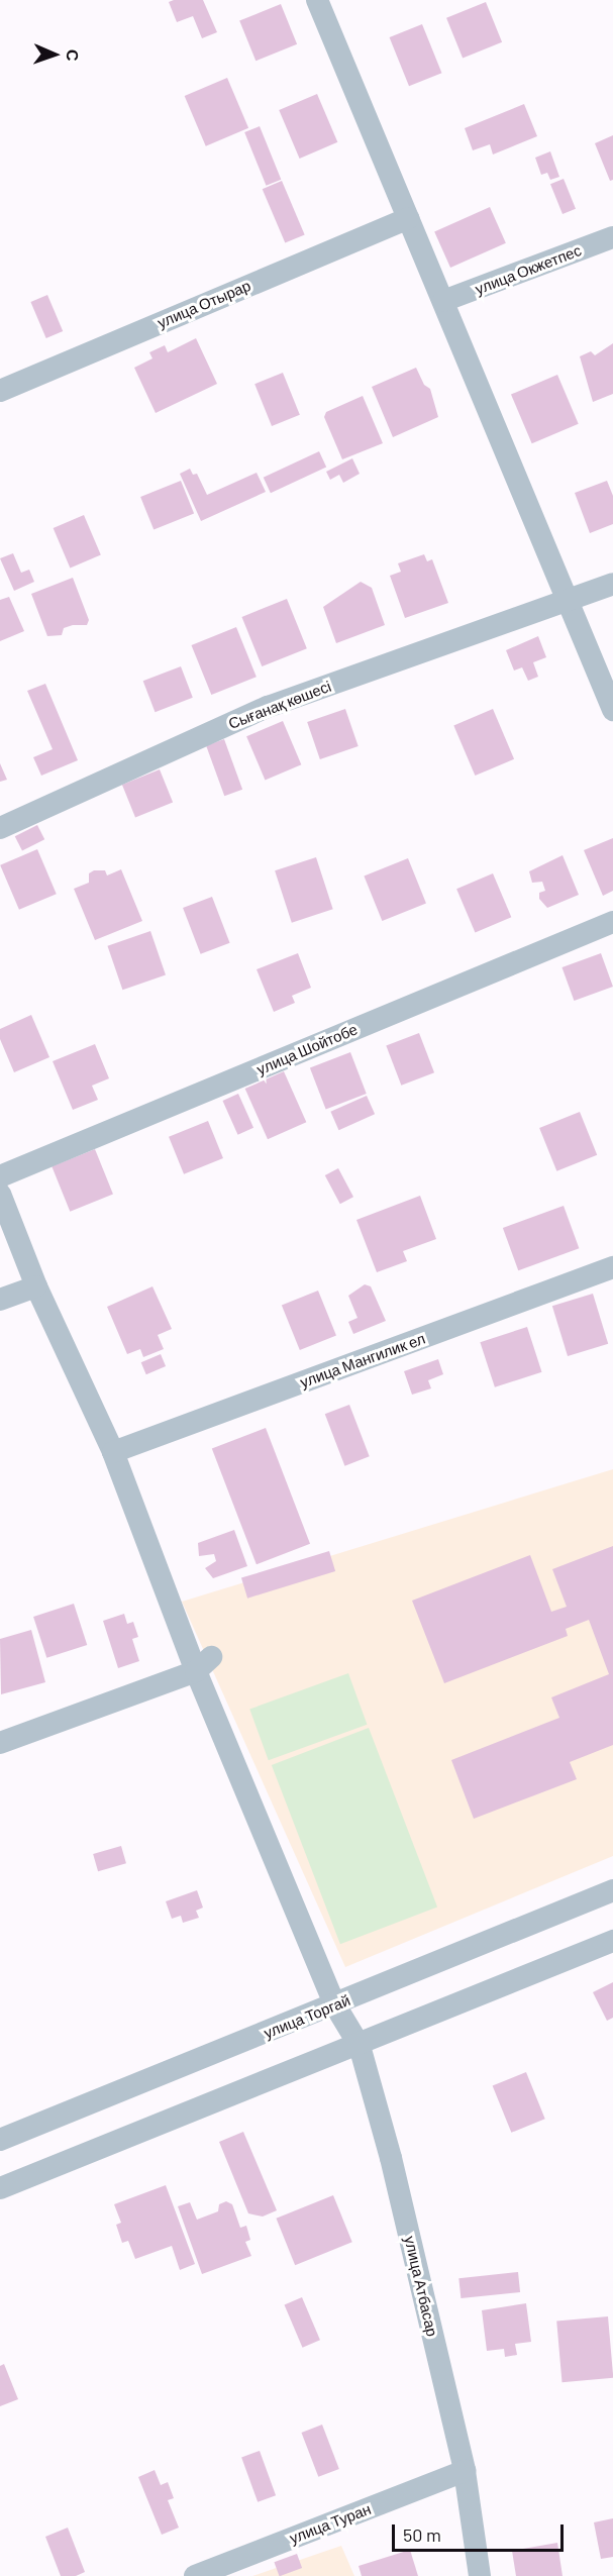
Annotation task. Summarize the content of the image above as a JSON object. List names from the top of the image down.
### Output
{
  "streets": {
    "street": [
      "улица Окжетпес",
      "улица Отырар",
      "Сығанақ көшесі",
      "улица Шойтобе",
      "улица Мангилик ел",
      "улица Торгай",
      "улица Атбасар",
      "улица Туран"
    ]
  },
  "crossings": [
    ["улица Мангилик ел", "улица Атбасар"],
    ["улица Торгай", "улица Атбасар"],
    ["улица Атбасар", "улица Туран"]
  ],
  "scale_bar": "50 m",
  "north": "right"
}
